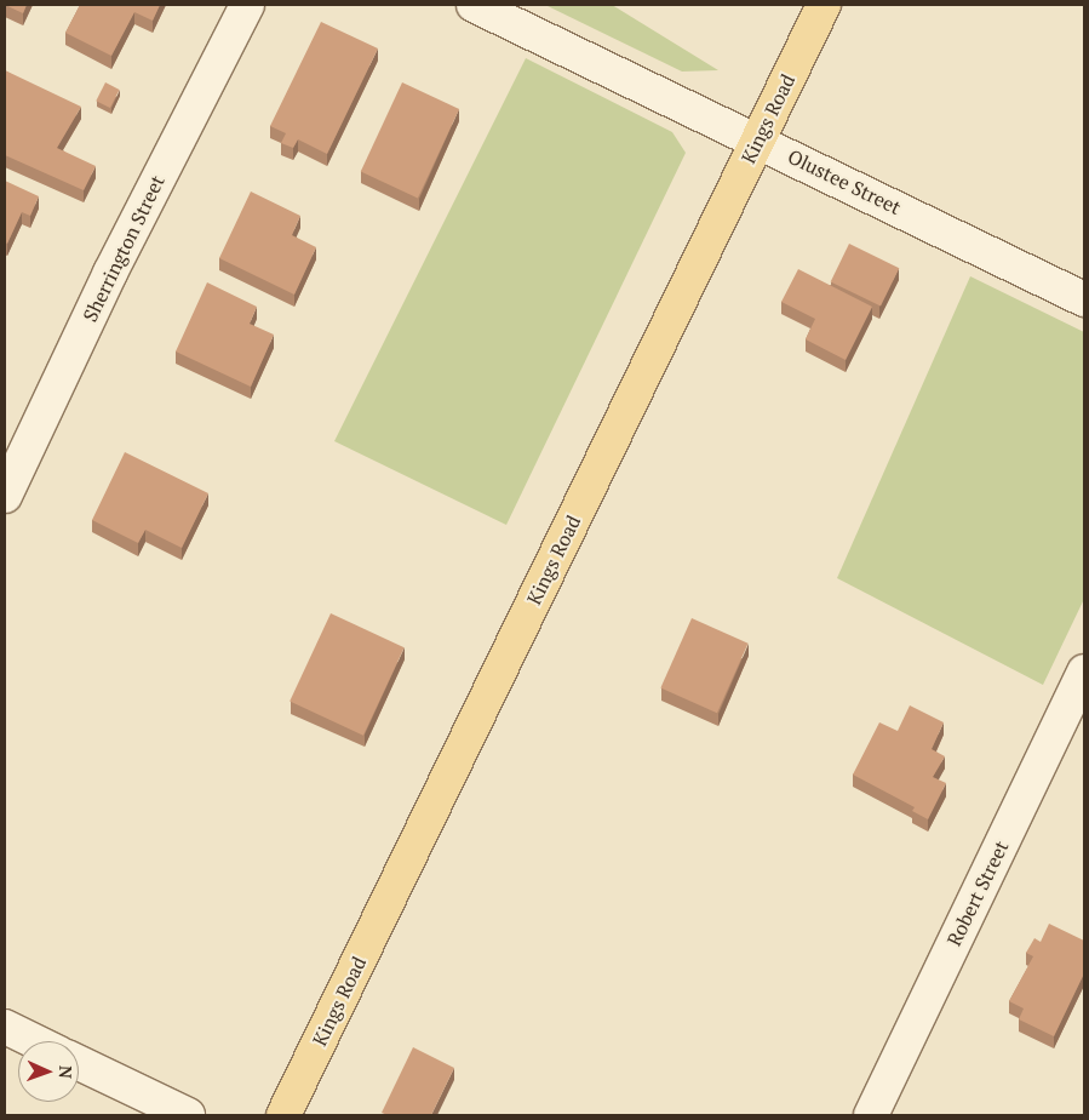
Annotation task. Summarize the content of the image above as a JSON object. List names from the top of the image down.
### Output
{
  "streets": {
    "main road": ["Kings Road"],
    "street": ["Olustee Street", "Sherrington Street", "Robert Street"]
  },
  "crossings": [
    ["Kings Road", "Olustee Street"]
  ],
  "north": "right"
}
